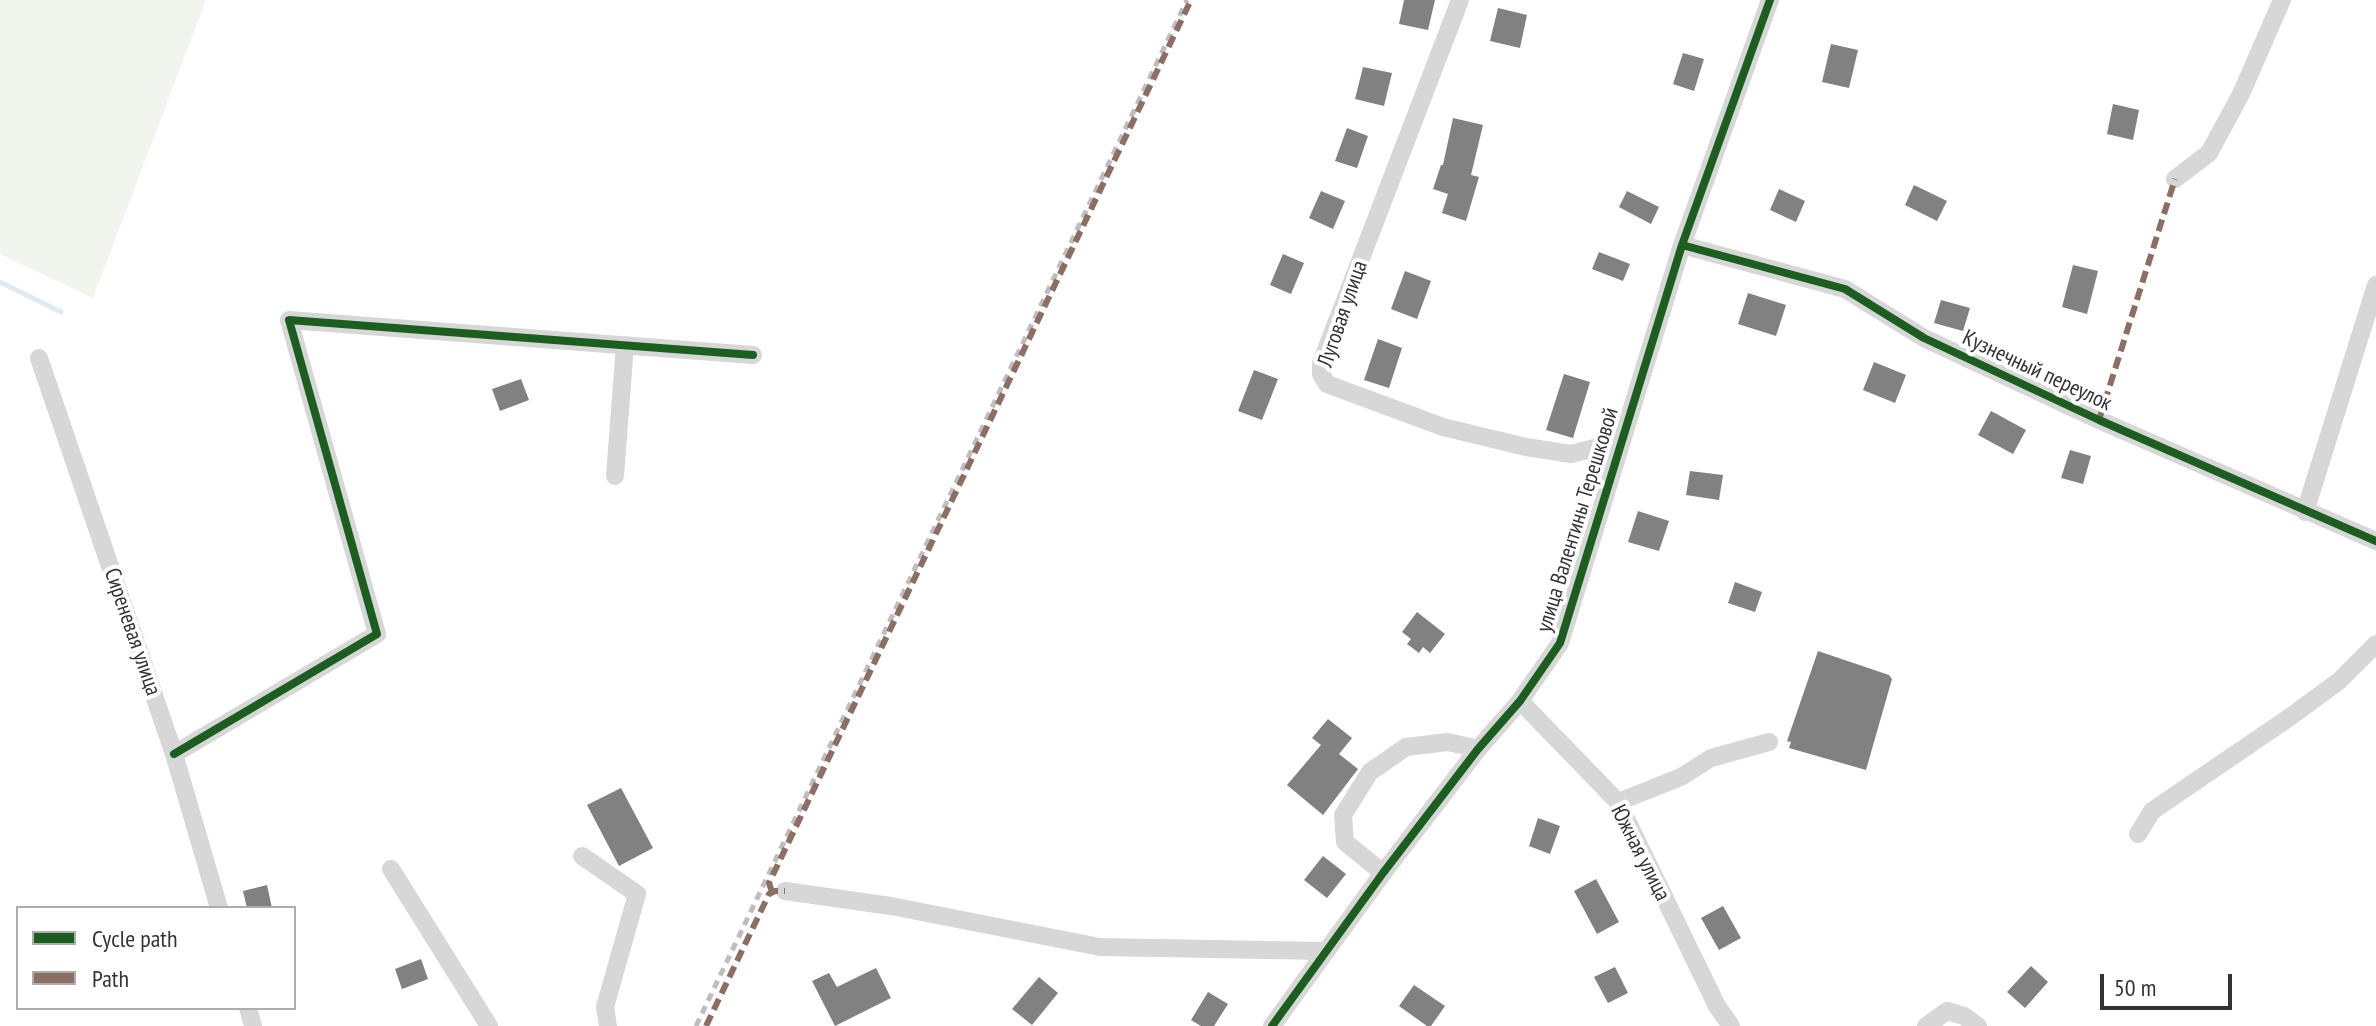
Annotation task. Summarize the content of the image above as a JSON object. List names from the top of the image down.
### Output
{
  "streets": {
    "street": [
      "Луговая улица",
      "Кузнечный переулок",
      "улица Валентины Терешковой",
      "Сиреневая улица",
      "Южная улица"
    ]
  },
  "crossings": [
    ["Луговая улица", "улица Валентины Терешковой"],
    ["Кузнечный переулок", "улица Валентины Терешковой"],
    ["улица Валентины Терешковой", "Южная улица"]
  ],
  "legend": ["Cycle path", "Path"],
  "scale_bar": "50 m"
}
